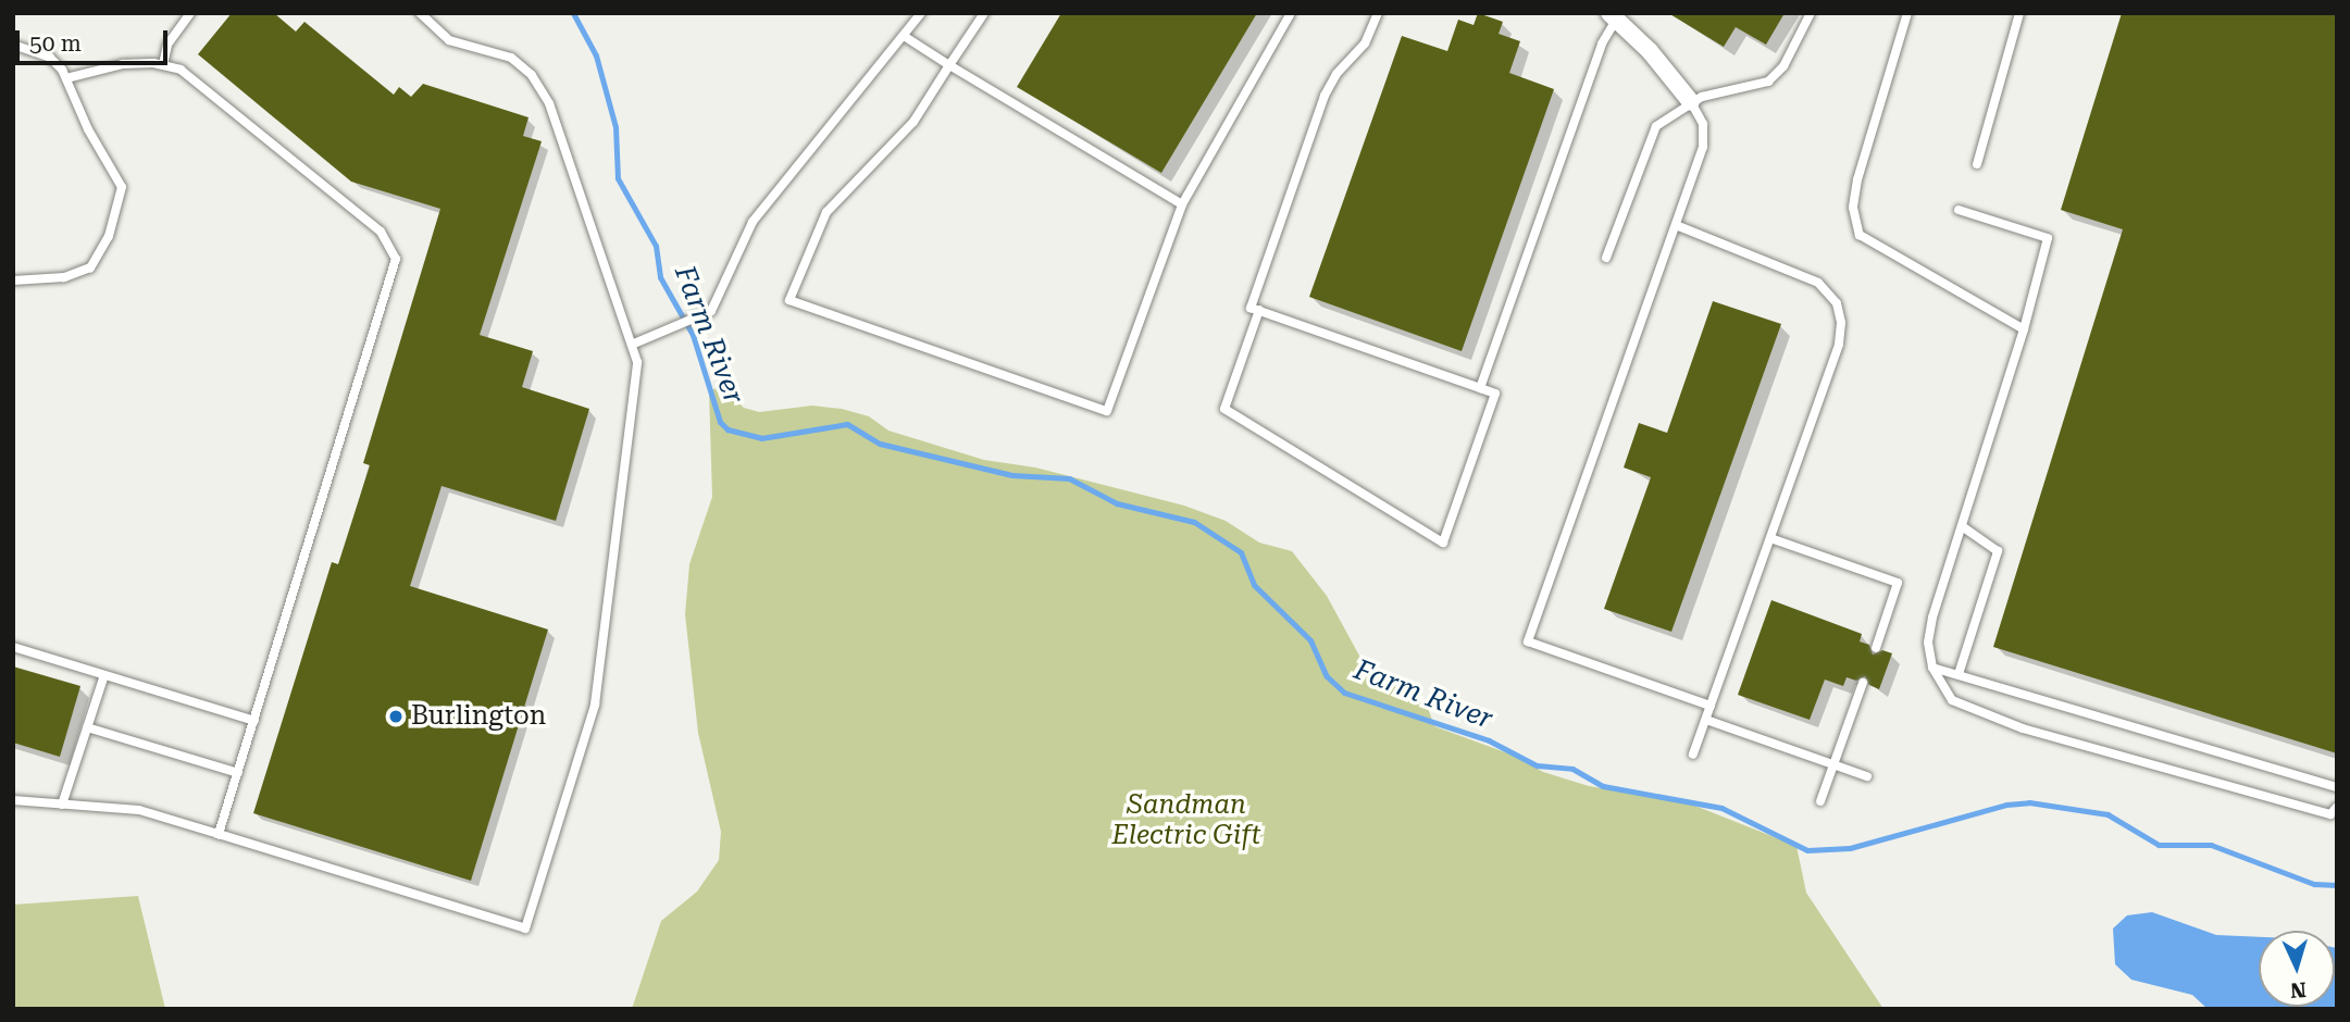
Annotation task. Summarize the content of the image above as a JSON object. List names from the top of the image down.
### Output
{
  "water": ["Farm River"],
  "parks": ["Sandman Electric Gift"],
  "places": ["Burlington"],
  "scale_bar": "50 m",
  "north": "bottom"
}
